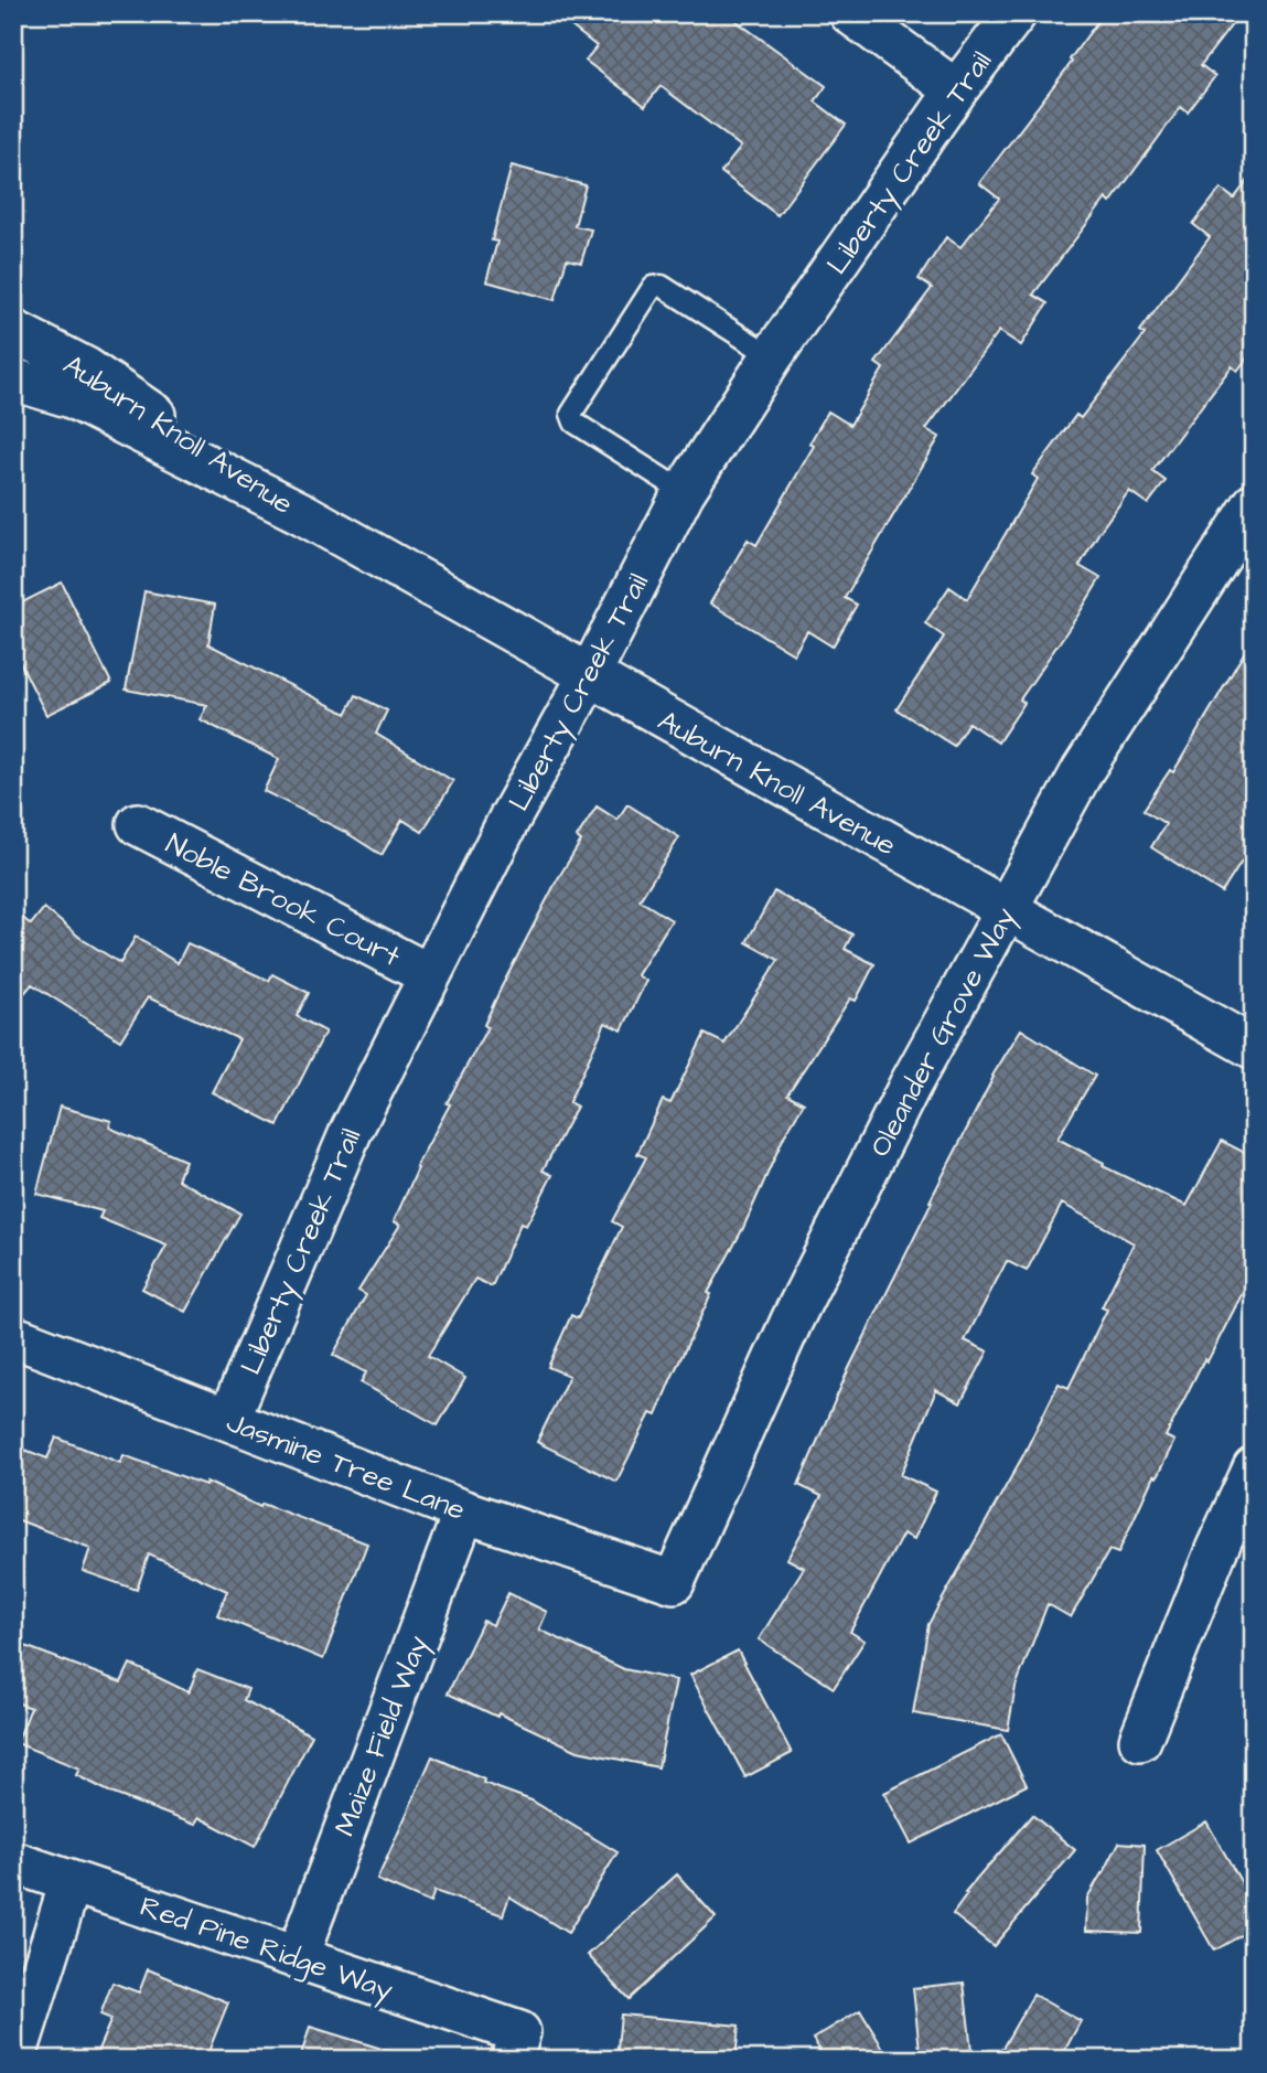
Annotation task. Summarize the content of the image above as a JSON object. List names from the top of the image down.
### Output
{
  "streets": {
    "street": [
      "Liberty Creek Trail",
      "Auburn Knoll Avenue",
      "Noble Brook Court",
      "Oleander Grove Way",
      "Jasmine Tree Lane",
      "Maize Field Way",
      "Red Pine Ridge Way"
    ]
  },
  "crossings": [
    ["Liberty Creek Trail", "Auburn Knoll Avenue"],
    ["Liberty Creek Trail", "Noble Brook Court"],
    ["Liberty Creek Trail", "Jasmine Tree Lane"],
    ["Auburn Knoll Avenue", "Oleander Grove Way"],
    ["Oleander Grove Way", "Jasmine Tree Lane"],
    ["Jasmine Tree Lane", "Maize Field Way"],
    ["Maize Field Way", "Red Pine Ridge Way"]
  ]
}
